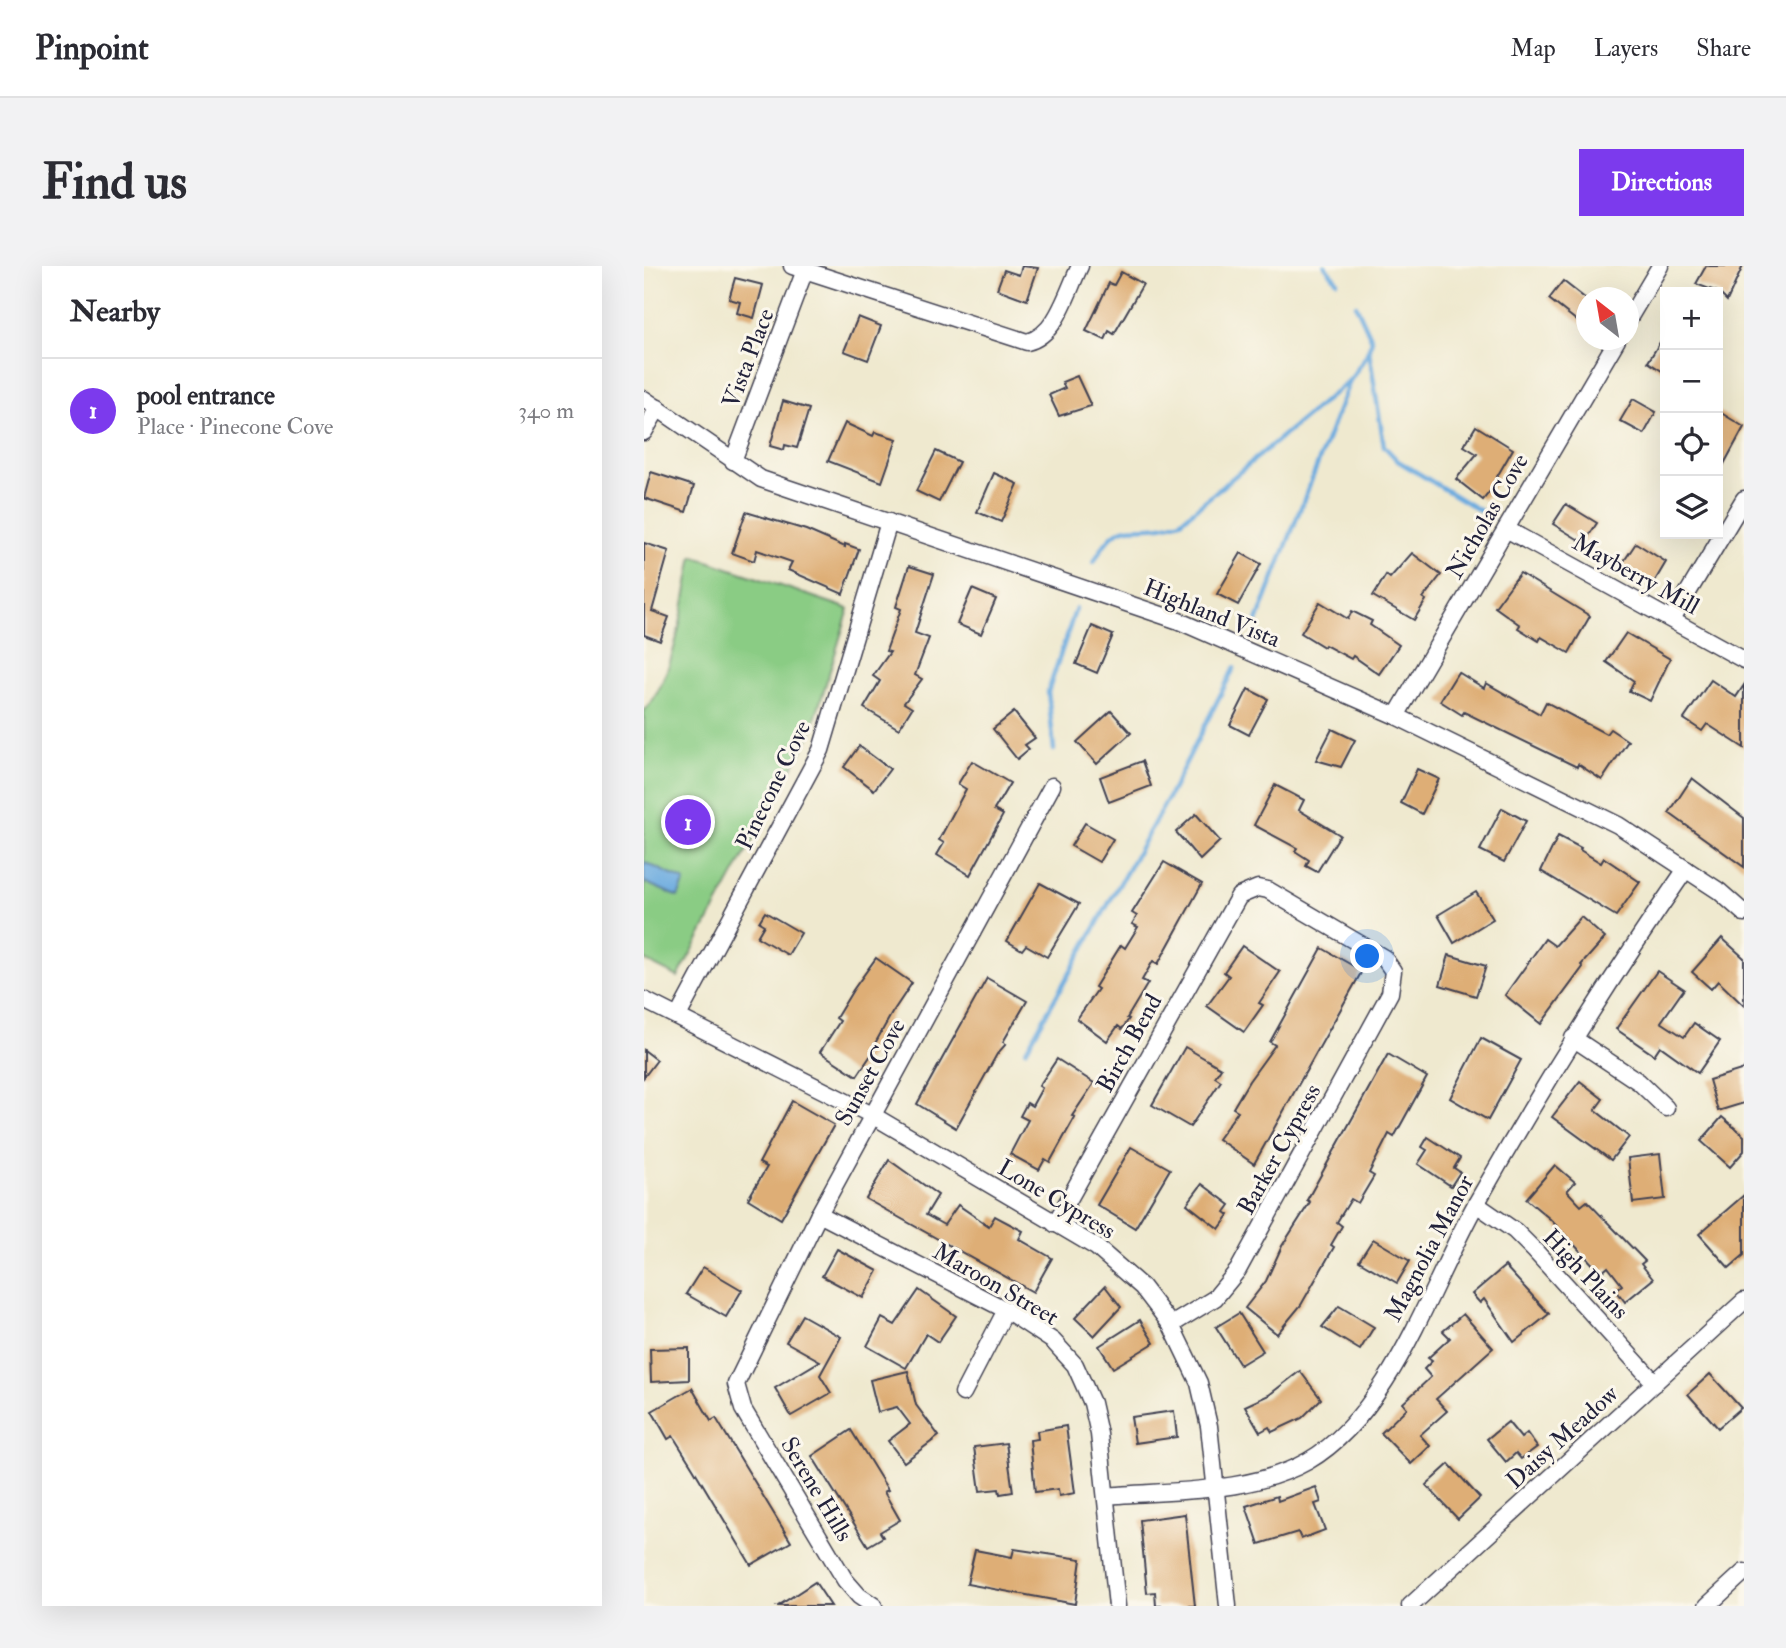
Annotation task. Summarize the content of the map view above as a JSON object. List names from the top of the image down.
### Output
{
  "streets": {
    "street": [
      "Vista Place",
      "Nicholas Cove",
      "Mayberry Mill",
      "Highland Vista",
      "Pinecone Cove",
      "Birch Bend",
      "Sunset Cove",
      "Barker Cypress",
      "Lone Cypress",
      "Magnolia Manor",
      "High Plains",
      "Maroon Street",
      "Daisy Meadow",
      "Serene Hills"
    ]
  },
  "crossings": [
    ["Vista Place", "Highland Vista"],
    ["Nicholas Cove", "Mayberry Mill"],
    ["Nicholas Cove", "Highland Vista"],
    ["Highland Vista", "Pinecone Cove"],
    ["Highland Vista", "Magnolia Manor"],
    ["Pinecone Cove", "Lone Cypress"],
    ["Birch Bend", "Barker Cypress"],
    ["Birch Bend", "Lone Cypress"],
    ["Sunset Cove", "Lone Cypress"],
    ["Sunset Cove", "Maroon Street"],
    ["Sunset Cove", "Serene Hills"],
    ["Barker Cypress", "Lone Cypress"],
    ["Lone Cypress", "Magnolia Manor"],
    ["Magnolia Manor", "High Plains"],
    ["Magnolia Manor", "Maroon Street"],
    ["High Plains", "Daisy Meadow"]
  ],
  "north": "top left",
  "page": {
    "header": "Pinpoint",
    "nav": ["Map", "Layers", "Share"],
    "buttons": "Directions",
    "title": "Find us",
    "heading": "Nearby",
    "map_buttons": ["+", "−"],
    "list": [
      {
        "mark": "1",
        "name": "pool entrance",
        "note": "Place · Pinecone Cove",
        "value": "340 m"
      }
    ],
    "pins": "1"
  }
}
